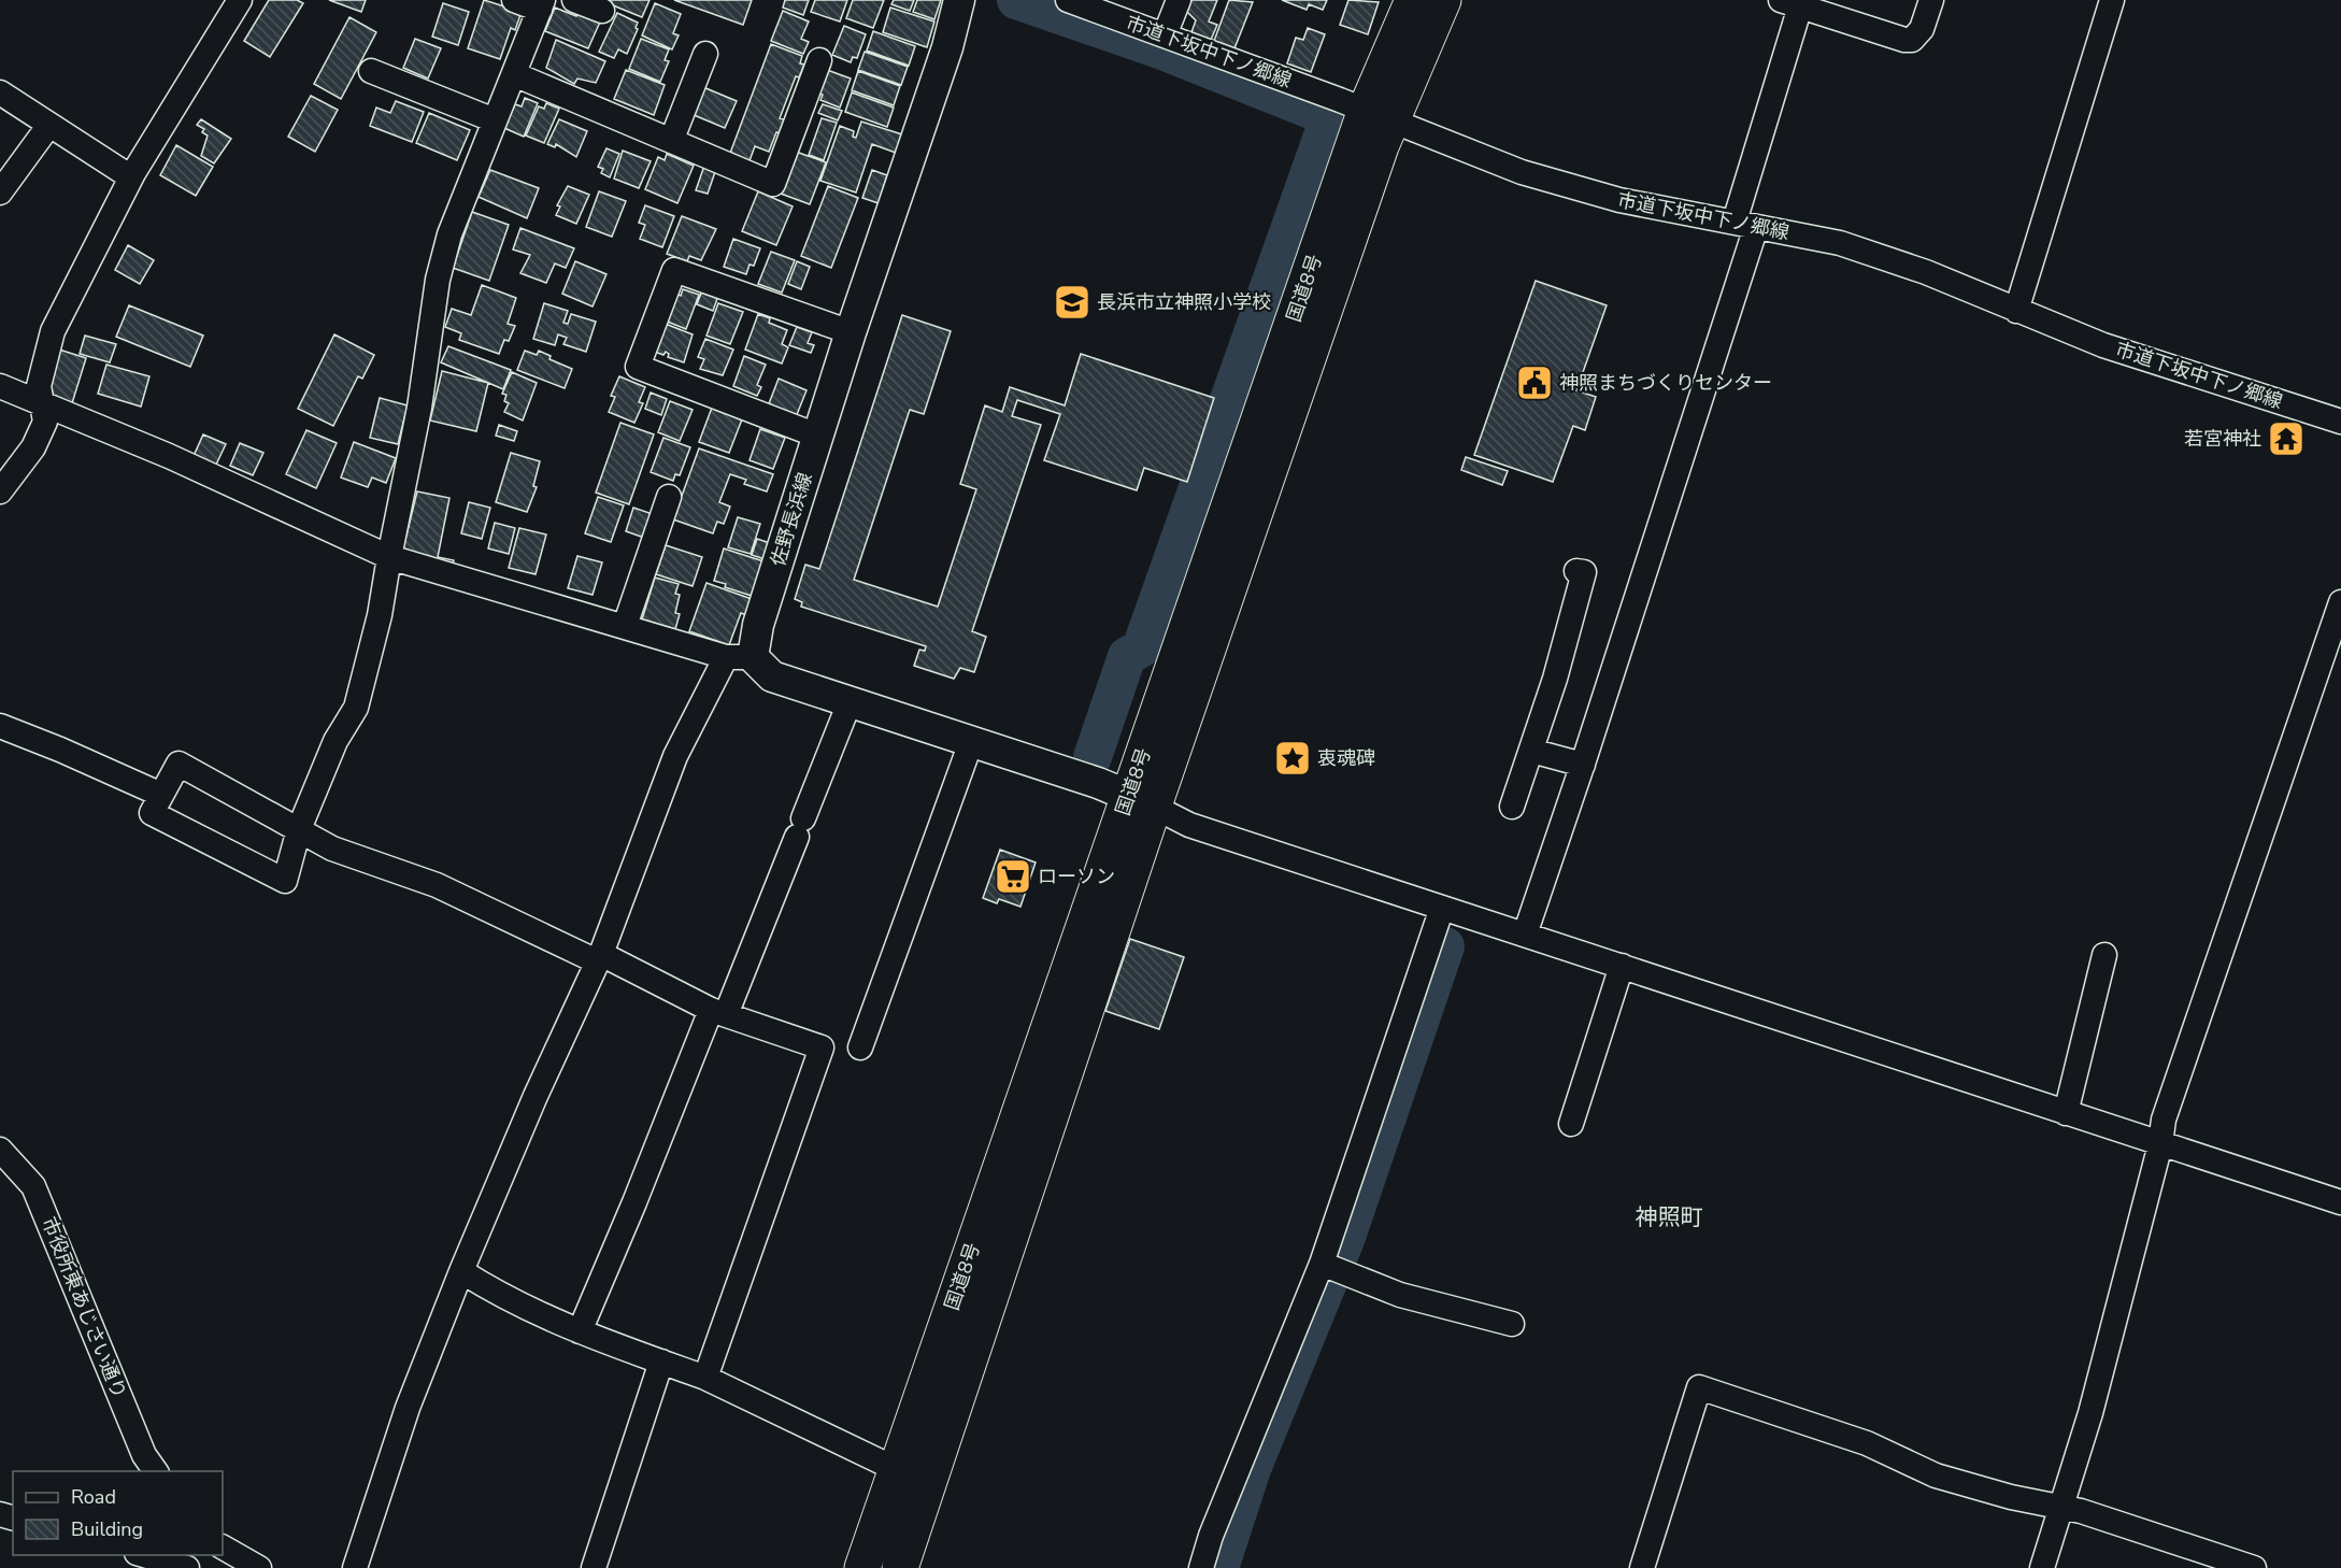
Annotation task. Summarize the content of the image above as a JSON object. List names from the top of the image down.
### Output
{
  "streets": {
    "highway": ["国道8号"],
    "main road": ["佐野長浜線"],
    "street": ["市道下坂中下ノ郷線", "市役所東あじさい通り"]
  },
  "crossings": [
    ["市道下坂中下ノ郷線", "国道8号"]
  ],
  "districts": ["神照町"],
  "places": {
    "school or university": ["長浜市立神照小学校"],
    "public building": ["神照まちづくりセンター"],
    "temple": ["若宮神社"],
    "place": ["衷魂碑"],
    "supermarket": ["ローソン"]
  },
  "legend": ["Road", "Building"]
}
